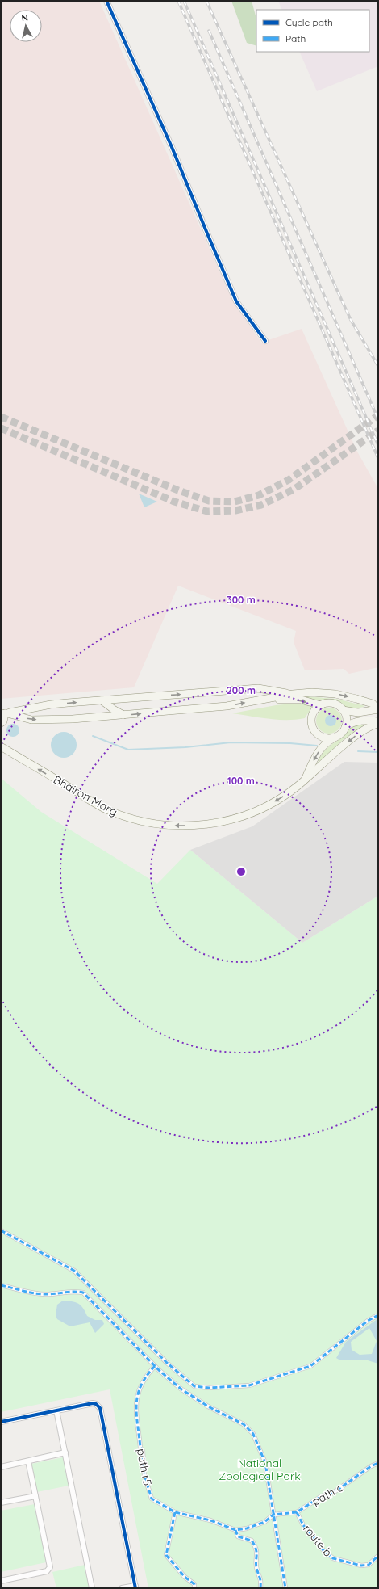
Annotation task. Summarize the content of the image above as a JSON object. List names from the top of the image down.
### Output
{
  "streets": {
    "main road": ["Bhairon Marg"],
    "street": ["path r5", "path c", "route b"]
  },
  "crossings": [
    ["path c", "route b"]
  ],
  "parks": ["National Zoological Park"],
  "legend": ["Cycle path", "Path"],
  "north": "top",
  "rings": ["300 m", "200 m", "100 m"]
}
